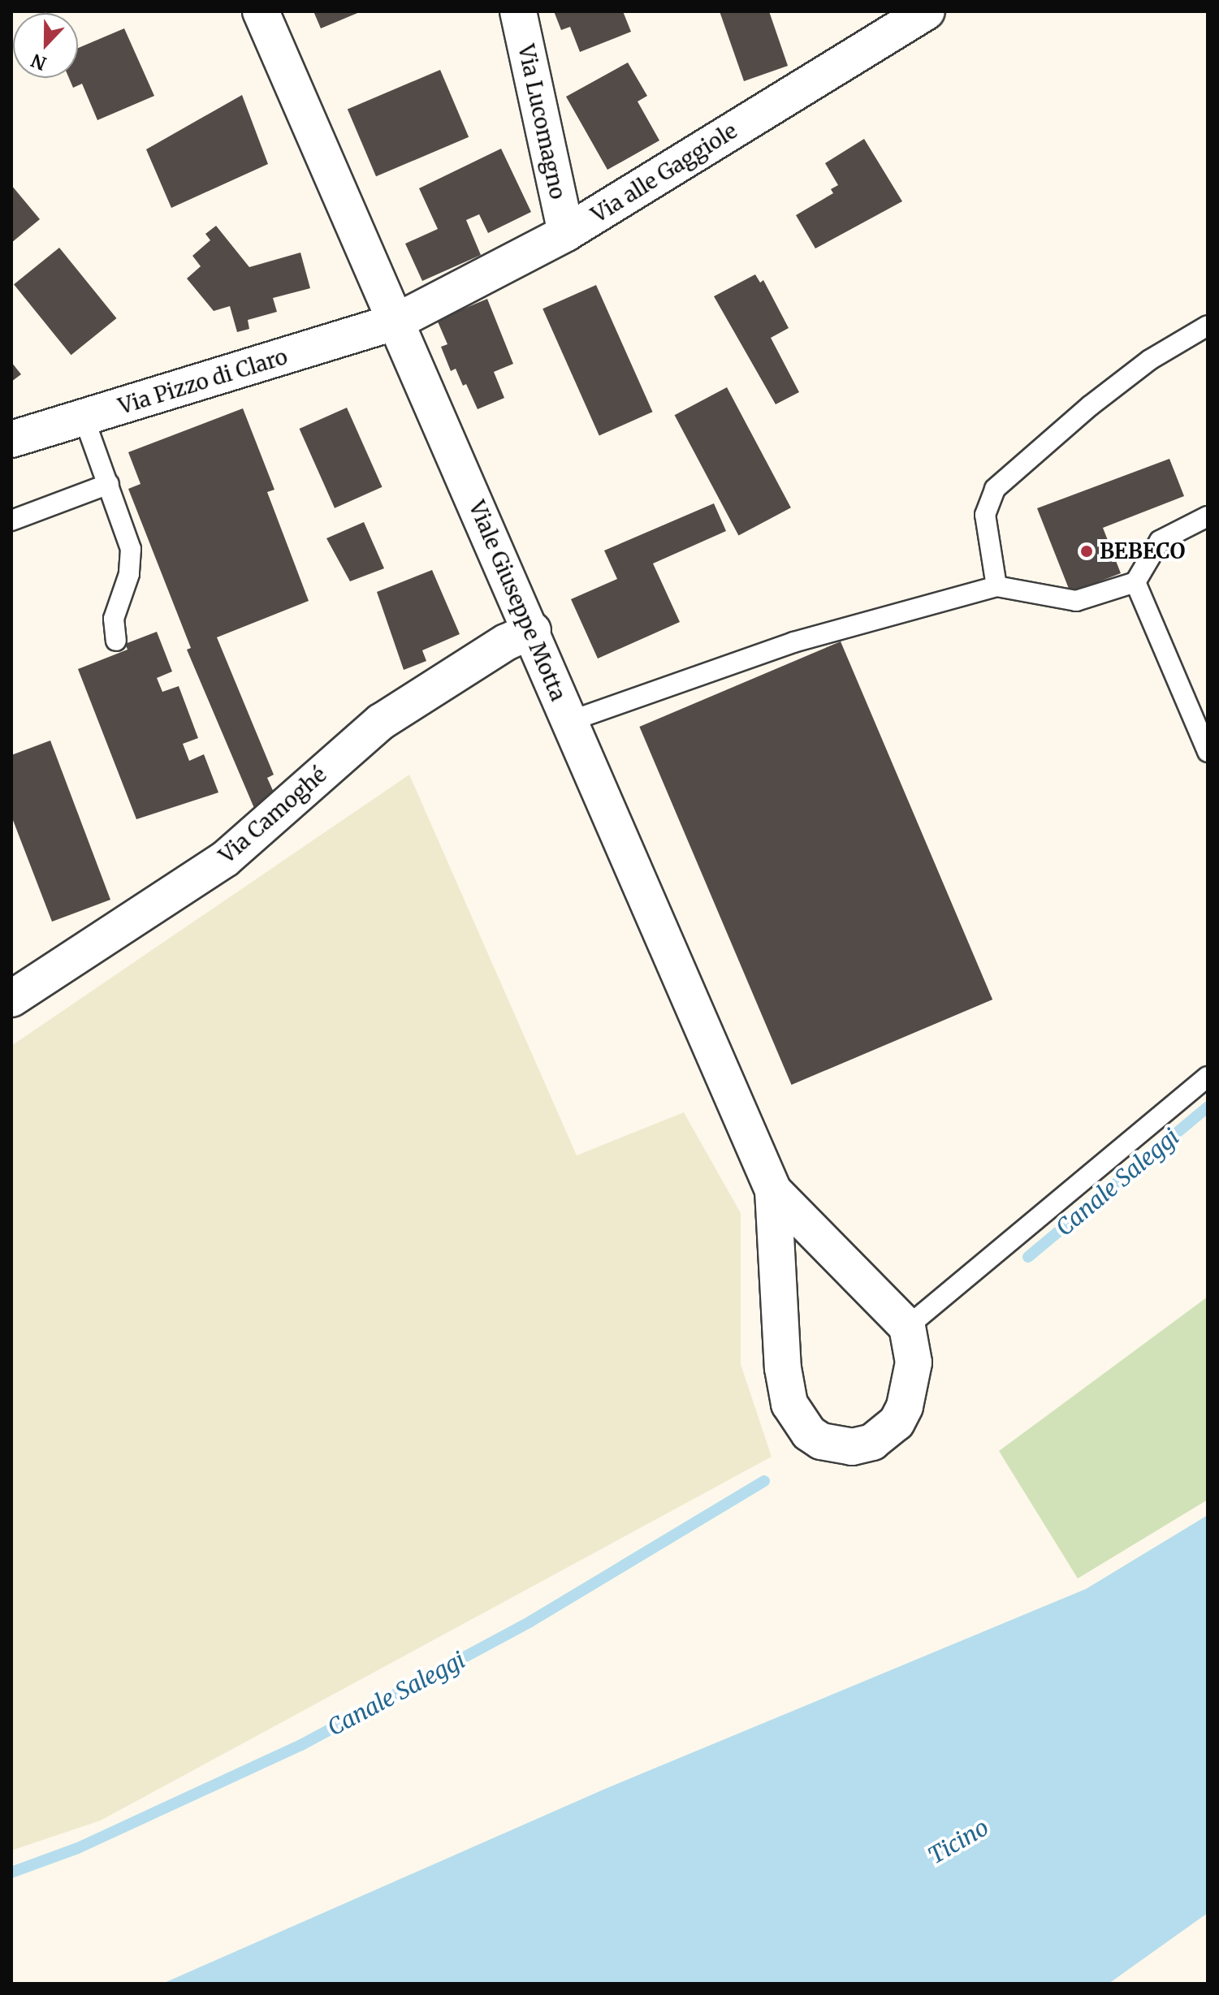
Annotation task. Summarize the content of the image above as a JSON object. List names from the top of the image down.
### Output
{
  "streets": {
    "street": [
      "Via Lucomagno",
      "Via alle Gaggiole",
      "Via Pizzo di Claro",
      "Viale Giuseppe Motta",
      "Via Camoghé"
    ]
  },
  "crossings": [
    ["Via Lucomagno", "Via alle Gaggiole"],
    ["Via alle Gaggiole", "Via Pizzo di Claro"],
    ["Via alle Gaggiole", "Viale Giuseppe Motta"],
    ["Via Pizzo di Claro", "Viale Giuseppe Motta"],
    ["Viale Giuseppe Motta", "Via Camoghé"]
  ],
  "water": ["Canale Saleggi", "Ticino"],
  "places": ["BEBECO"],
  "north": "bottom"
}
